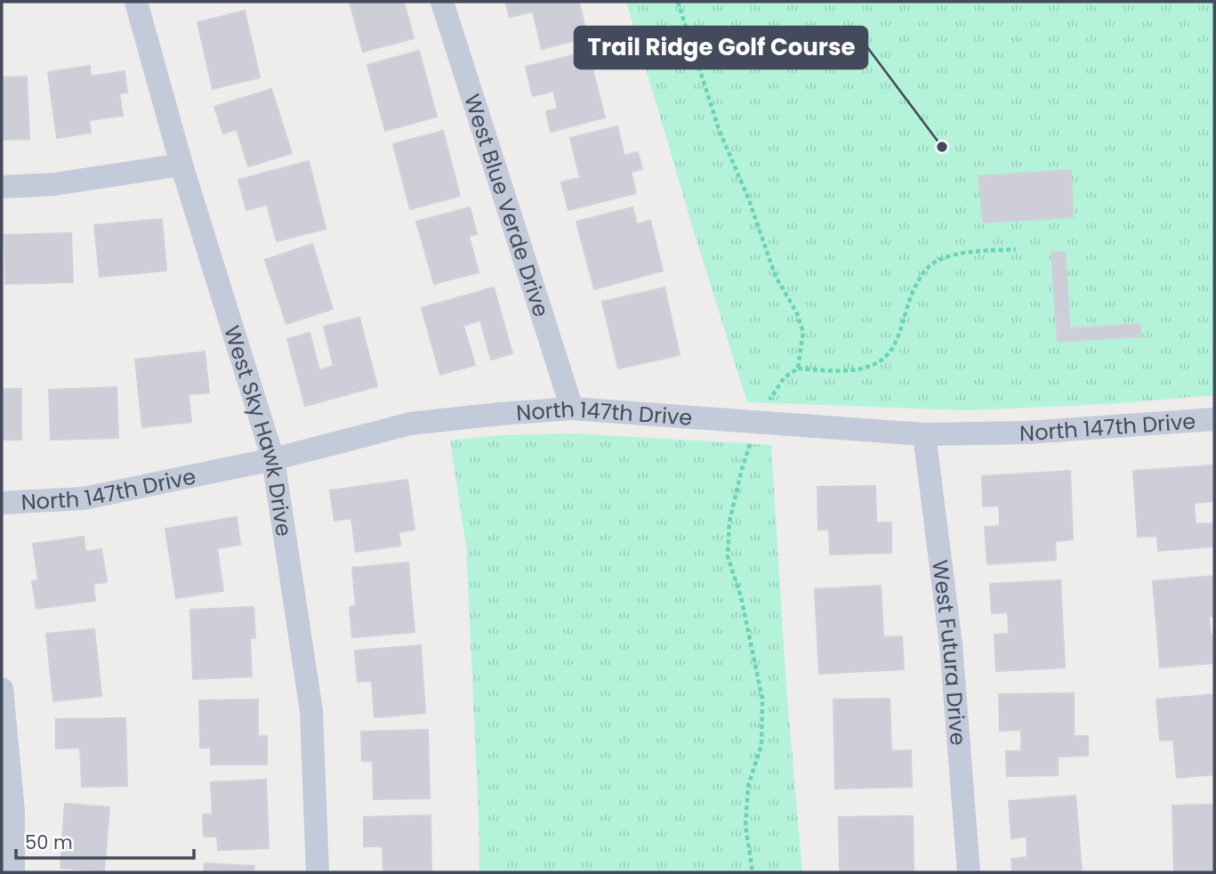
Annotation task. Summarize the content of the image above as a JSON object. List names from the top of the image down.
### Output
{
  "streets": {
    "street": [
      "West Blue Verde Drive",
      "North 147th Drive",
      "West Sky Hawk Drive",
      "West Futura Drive"
    ]
  },
  "crossings": [
    ["West Blue Verde Drive", "North 147th Drive"],
    ["North 147th Drive", "West Sky Hawk Drive"],
    ["North 147th Drive", "West Futura Drive"]
  ],
  "places": ["Trail Ridge Golf Course"],
  "scale_bar": "50 m"
}
